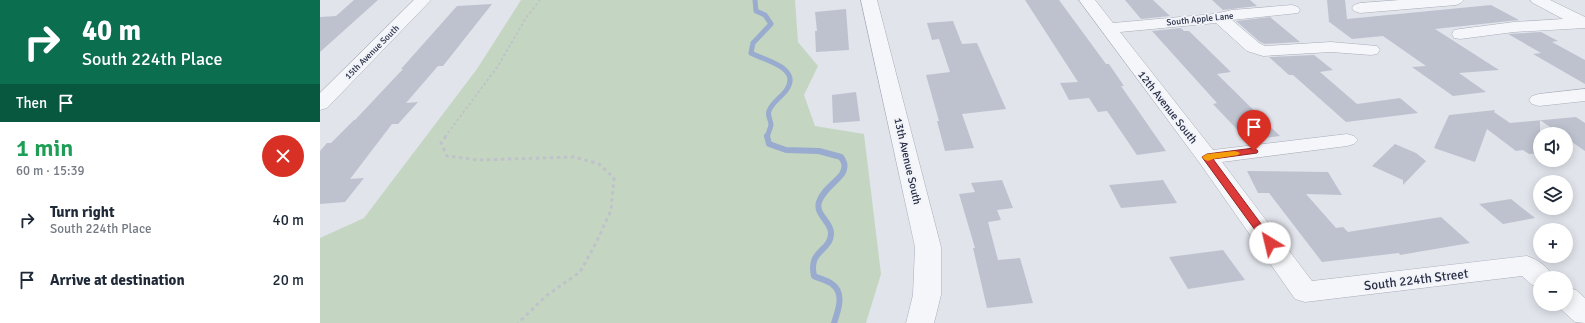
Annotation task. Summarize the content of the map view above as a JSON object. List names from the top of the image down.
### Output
{
  "streets": {
    "street": [
      "South Apple Lane",
      "15th Avenue South",
      "12th Avenue South",
      "13th Avenue South",
      "South 224th Street"
    ]
  },
  "crossings": [
    ["South Apple Lane", "12th Avenue South"],
    ["12th Avenue South", "South 224th Street"]
  ],
  "page": {
    "turn": ["40 m", "South 224th Place"],
    "then": "Then",
    "heading": ["1 min", "60 m · 15:39"],
    "map_buttons": ["+", "−"],
    "list": [
      {
        "name": "Turn right",
        "note": "South 224th Place",
        "value": "40 m"
      },
      {
        "name": "Arrive at destination",
        "value": "20 m"
      }
    ]
  }
}
